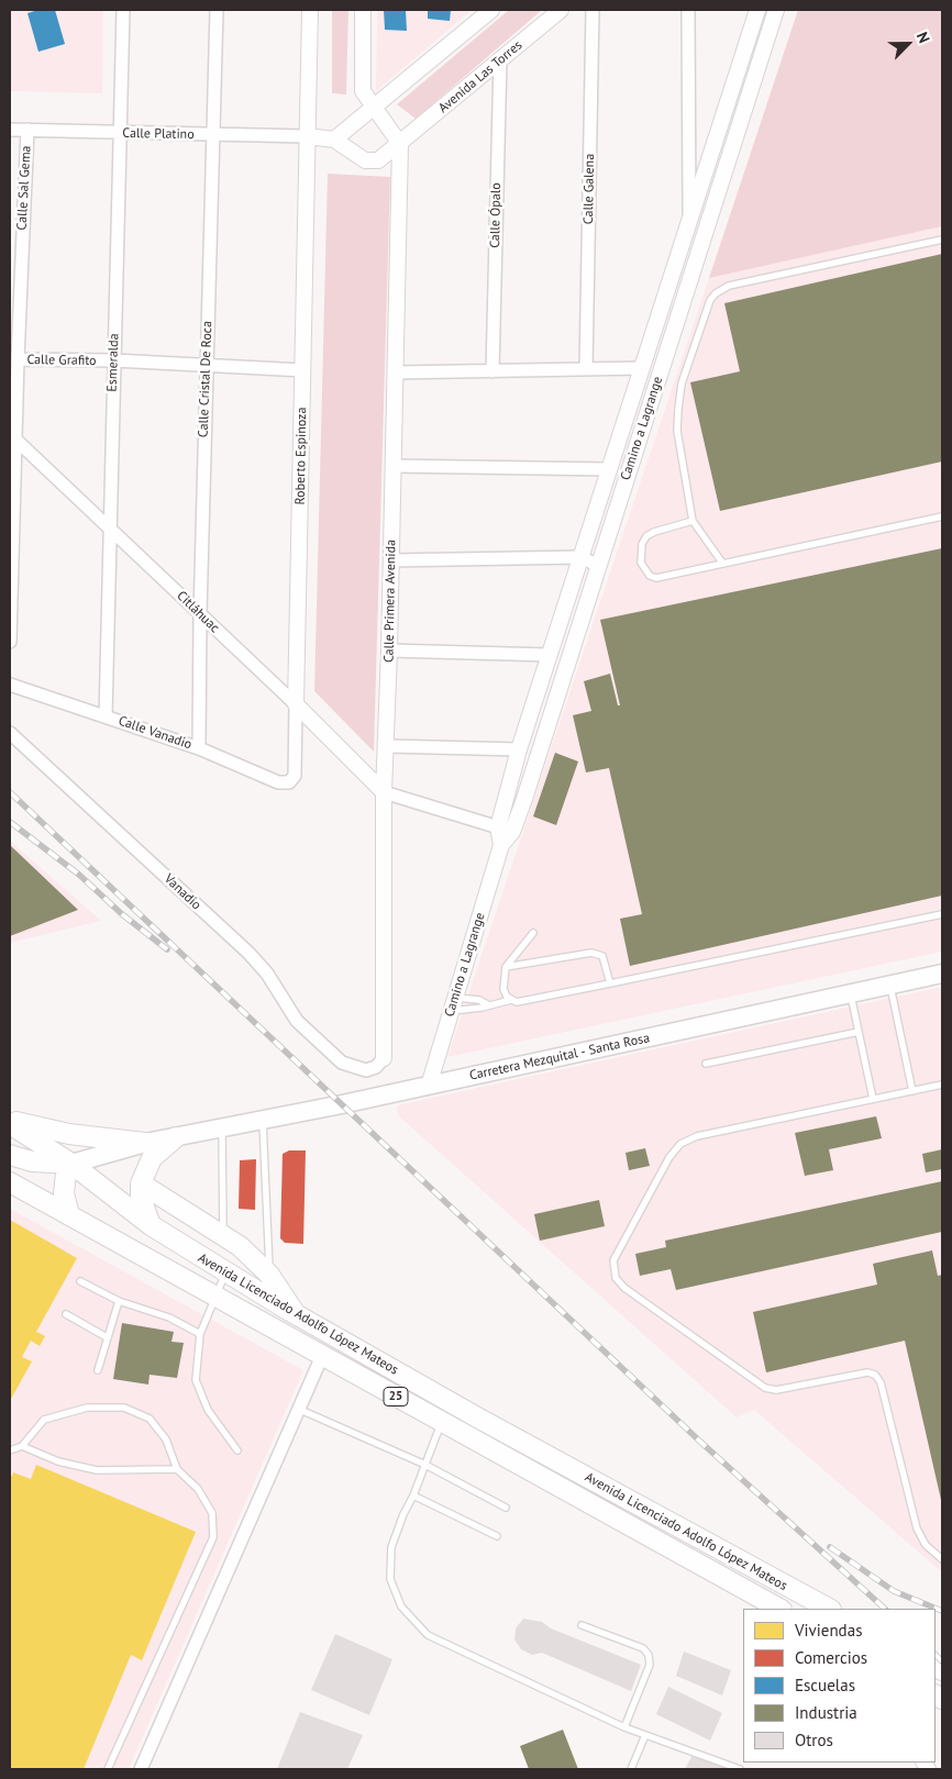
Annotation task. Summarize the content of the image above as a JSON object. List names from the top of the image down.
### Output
{
  "streets": {
    "main road": ["Carretera Mezquital - Santa Rosa", "Avenida Licenciado Adolfo López Mateos", "25"],
    "street": [
      "Avenida Las Torres",
      "Calle Platino",
      "Calle Sal Gema",
      "Calle Galena",
      "Calle Ópalo",
      "Calle Grafito",
      "Esmeralda",
      "Calle Cristal De Roca",
      "Camino a Lagrange",
      "Roberto Espinoza",
      "Calle Primera Avenida",
      "Citláhuac",
      "Calle Vanadio",
      "Vanadio"
    ]
  },
  "crossings": [
    ["Avenida Las Torres", "Calle Platino"],
    ["Avenida Las Torres", "Calle Ópalo"],
    ["Avenida Las Torres", "Roberto Espinoza"],
    ["Avenida Las Torres", "Calle Primera Avenida"],
    ["Calle Platino", "Calle Sal Gema"],
    ["Calle Platino", "Esmeralda"],
    ["Calle Platino", "Calle Cristal De Roca"],
    ["Calle Platino", "Roberto Espinoza"],
    ["Calle Sal Gema", "Calle Grafito"],
    ["Calle Sal Gema", "Citláhuac"],
    ["Calle Grafito", "Esmeralda"],
    ["Calle Grafito", "Calle Cristal De Roca"],
    ["Calle Grafito", "Roberto Espinoza"],
    ["Esmeralda", "Citláhuac"],
    ["Esmeralda", "Calle Vanadio"],
    ["Calle Cristal De Roca", "Citláhuac"],
    ["Calle Cristal De Roca", "Calle Vanadio"],
    ["Camino a Lagrange", "Carretera Mezquital - Santa Rosa"],
    ["Roberto Espinoza", "Citláhuac"],
    ["Roberto Espinoza", "Calle Vanadio"],
    ["Calle Primera Avenida", "Citláhuac"],
    ["Calle Primera Avenida", "Vanadio"],
    ["Carretera Mezquital - Santa Rosa", "Avenida Licenciado Adolfo López Mateos"]
  ],
  "legend": [
    "Viviendas",
    "Comercios",
    "Escuelas",
    "Industria",
    "Otros"
  ],
  "north": "top right"
}
